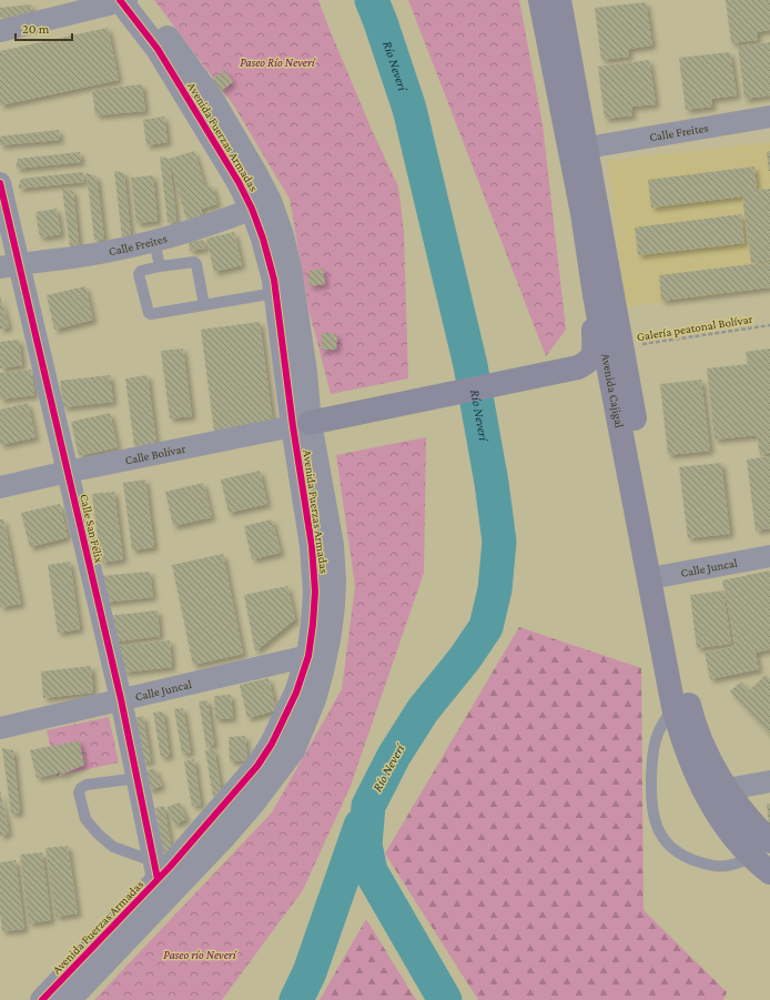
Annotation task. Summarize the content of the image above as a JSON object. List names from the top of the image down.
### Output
{
  "streets": {
    "main road": ["Avenida Cajigal"],
    "street": [
      "Calle Freites",
      "Avenida Fuerzas Armadas",
      "Calle Bolívar",
      "Calle San Félix",
      "Calle Juncal"
    ],
    "path": ["Galería peatonal Bolívar"]
  },
  "crossings": [
    ["Calle Freites", "Avenida Fuerzas Armadas"],
    ["Calle Freites", "Avenida Cajigal"],
    ["Calle Freites", "Calle San Félix"],
    ["Avenida Fuerzas Armadas", "Calle Bolívar"],
    ["Avenida Fuerzas Armadas", "Calle San Félix"],
    ["Avenida Fuerzas Armadas", "Calle Juncal"],
    ["Galería peatonal Bolívar", "Avenida Cajigal"],
    ["Avenida Cajigal", "Calle Juncal"],
    ["Calle Bolívar", "Calle San Félix"],
    ["Calle San Félix", "Calle Juncal"]
  ],
  "water": ["Río Neverí"],
  "parks": ["Paseo Río Neverí", "Paseo río Neverí"],
  "scale_bar": "20 m"
}
